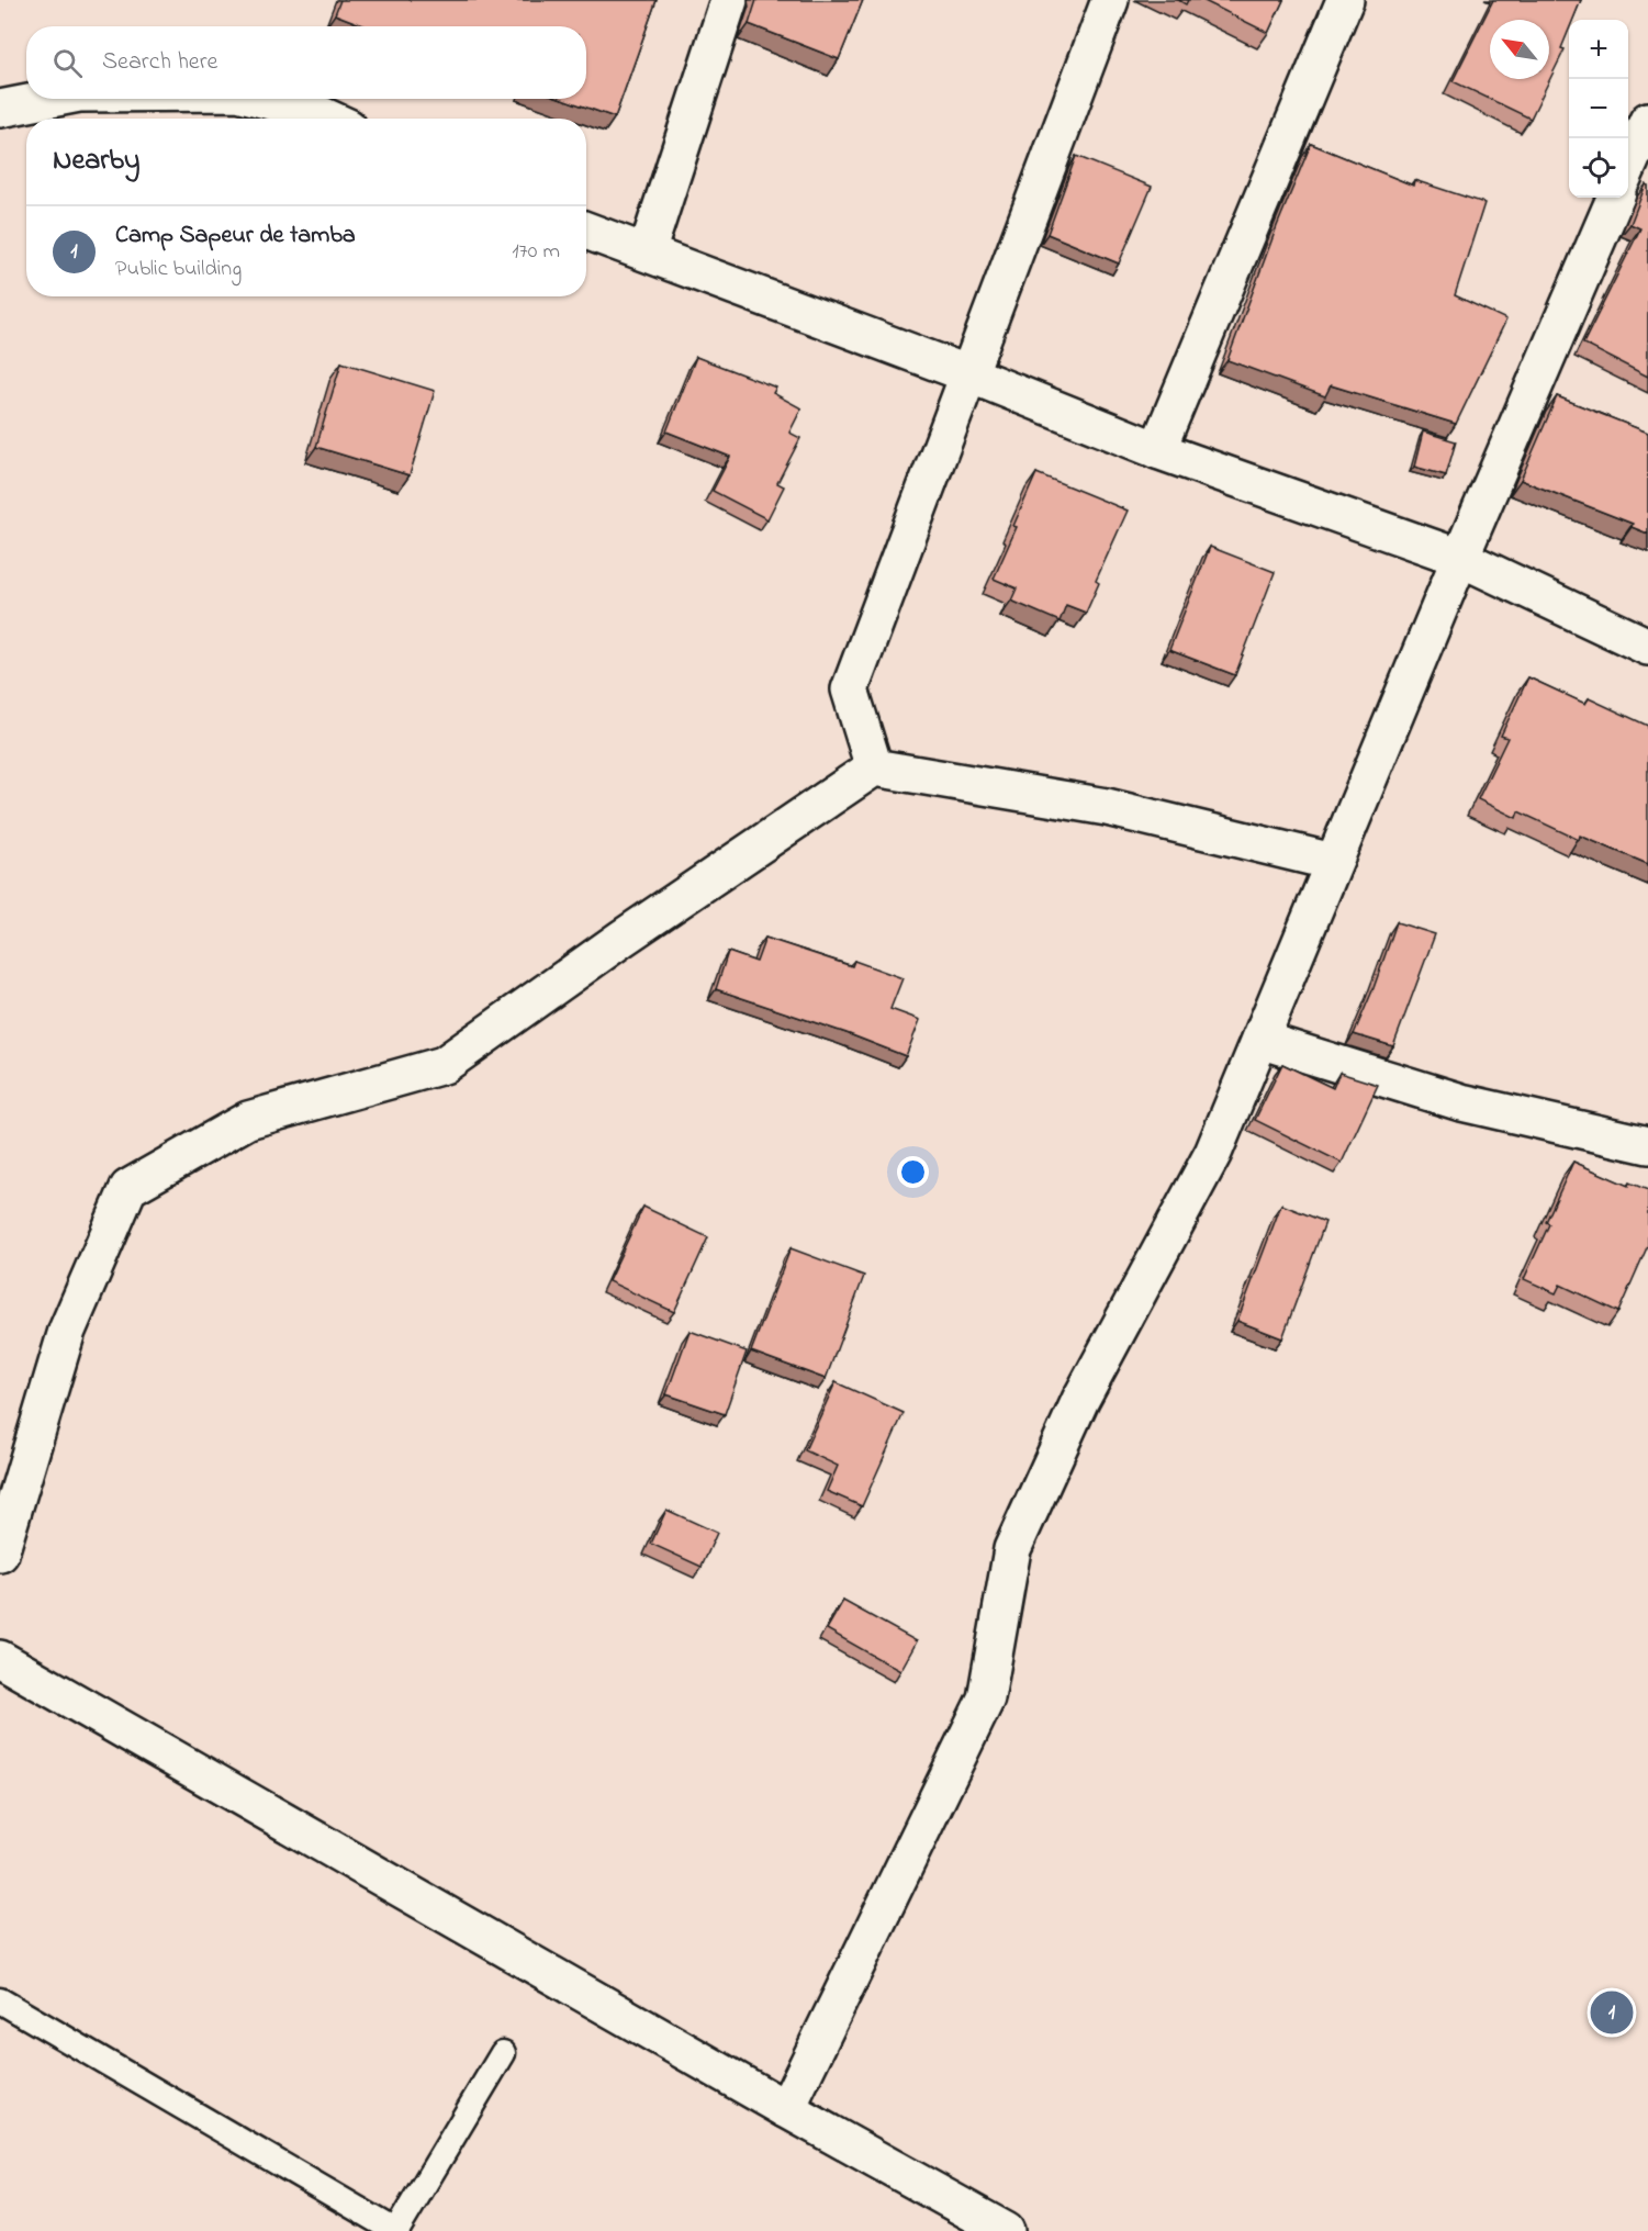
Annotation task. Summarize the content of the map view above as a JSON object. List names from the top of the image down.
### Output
{
  "north": "top left",
  "page": {
    "map_buttons": ["+", "−"],
    "search": "Search here",
    "heading": "Nearby",
    "list": [
      {
        "mark": "1",
        "name": "Camp Sapeur de tamba",
        "note": "Public building",
        "value": "170 m"
      }
    ],
    "pins": "1"
  }
}
